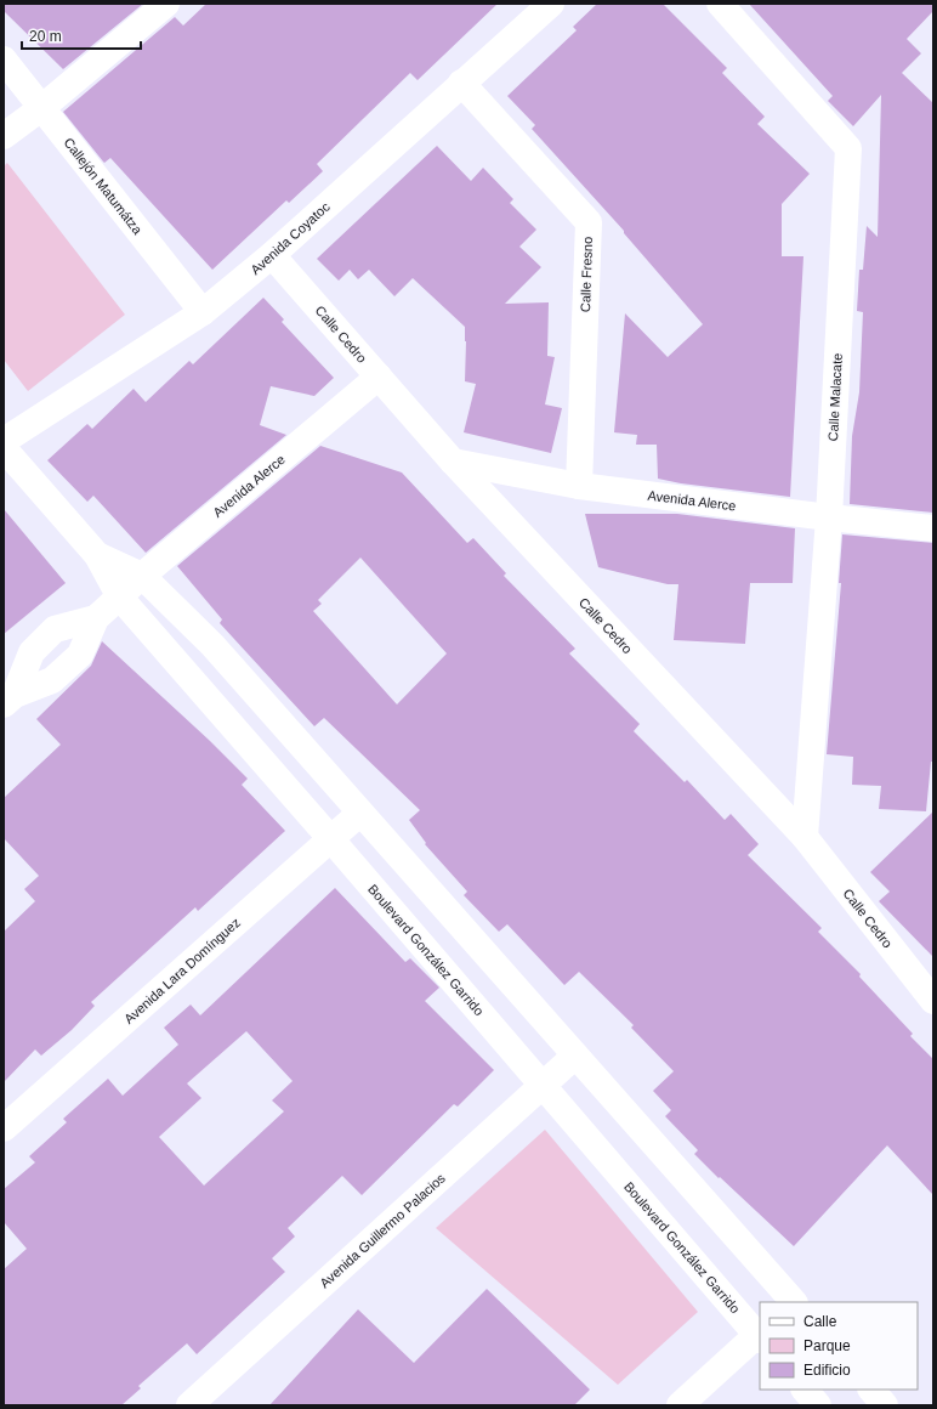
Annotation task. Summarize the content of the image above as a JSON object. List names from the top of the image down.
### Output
{
  "streets": {
    "street": [
      "Callejón Matumátza",
      "Avenida Coyatoc",
      "Calle Fresno",
      "Calle Cedro",
      "Calle Malacate",
      "Avenida Alerce",
      "Boulevard González Garrido",
      "Avenida Lara Domínguez",
      "Avenida Guillermo Palacios"
    ]
  },
  "crossings": [
    ["Callejón Matumátza", "Avenida Coyatoc"],
    ["Avenida Coyatoc", "Calle Fresno"],
    ["Avenida Coyatoc", "Calle Cedro"],
    ["Calle Fresno", "Avenida Alerce"],
    ["Calle Cedro", "Calle Malacate"],
    ["Calle Cedro", "Avenida Alerce"],
    ["Calle Malacate", "Avenida Alerce"],
    ["Avenida Alerce", "Boulevard González Garrido"],
    ["Boulevard González Garrido", "Avenida Lara Domínguez"],
    ["Boulevard González Garrido", "Avenida Guillermo Palacios"]
  ],
  "legend": ["Calle", "Parque", "Edificio"],
  "scale_bar": "20 m"
}
